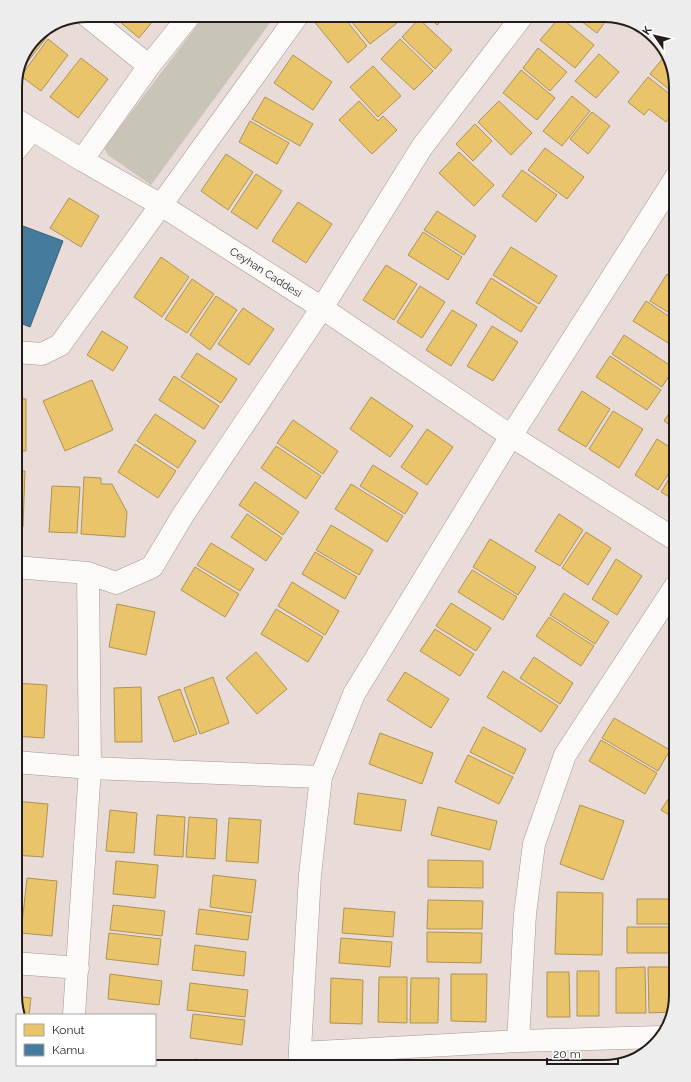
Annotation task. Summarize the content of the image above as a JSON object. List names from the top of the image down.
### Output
{
  "streets": {
    "street": ["Ceyhan Caddesi"]
  },
  "legend": ["Konut", "Kamu"],
  "scale_bar": "20 m",
  "north": "top left"
}
